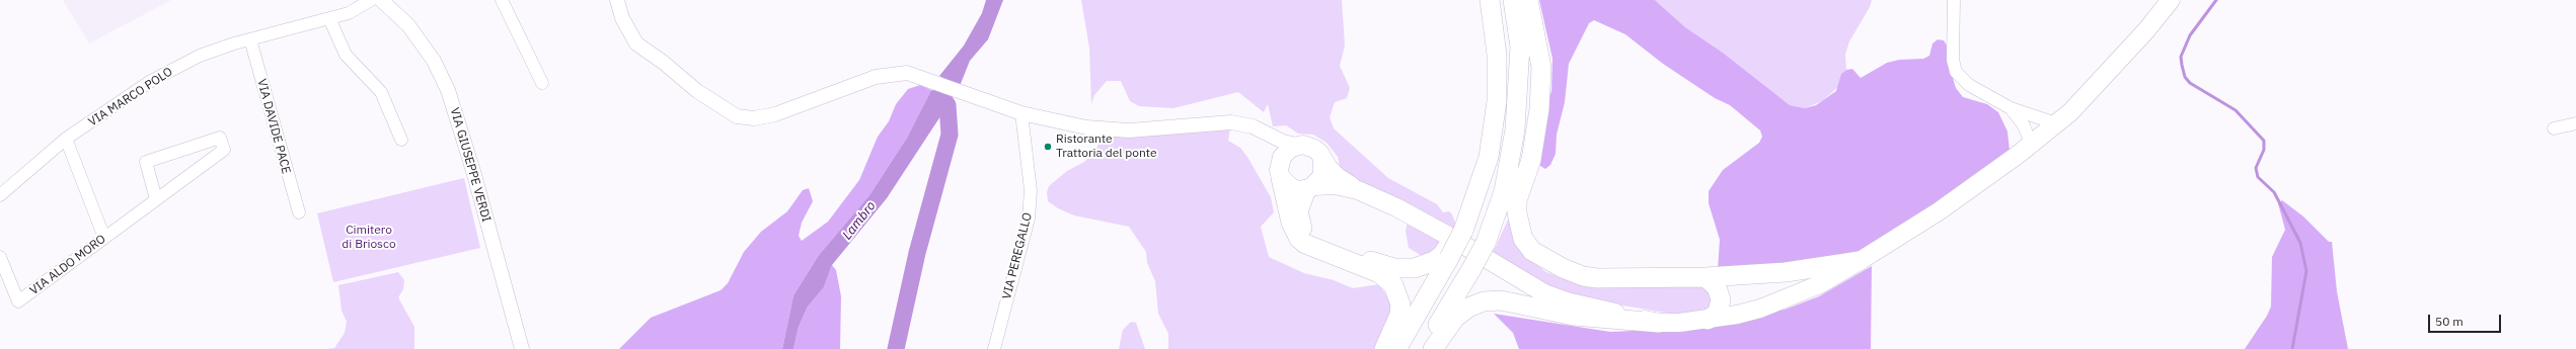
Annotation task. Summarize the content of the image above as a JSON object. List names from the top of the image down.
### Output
{
  "streets": {
    "street": [
      "VIA MARCO POLO",
      "VIA DAVIDE PACE",
      "VIA GIUSEPPE VERDI",
      "VIA PEREGALLO",
      "VIA ALDO MORO"
    ]
  },
  "crossings": [
    ["VIA MARCO POLO", "VIA DAVIDE PACE"]
  ],
  "water": ["Lambro"],
  "parks": ["Cimitero di Briosco"],
  "places": ["Ristorante Trattoria del ponte"],
  "scale_bar": "50 m"
}
